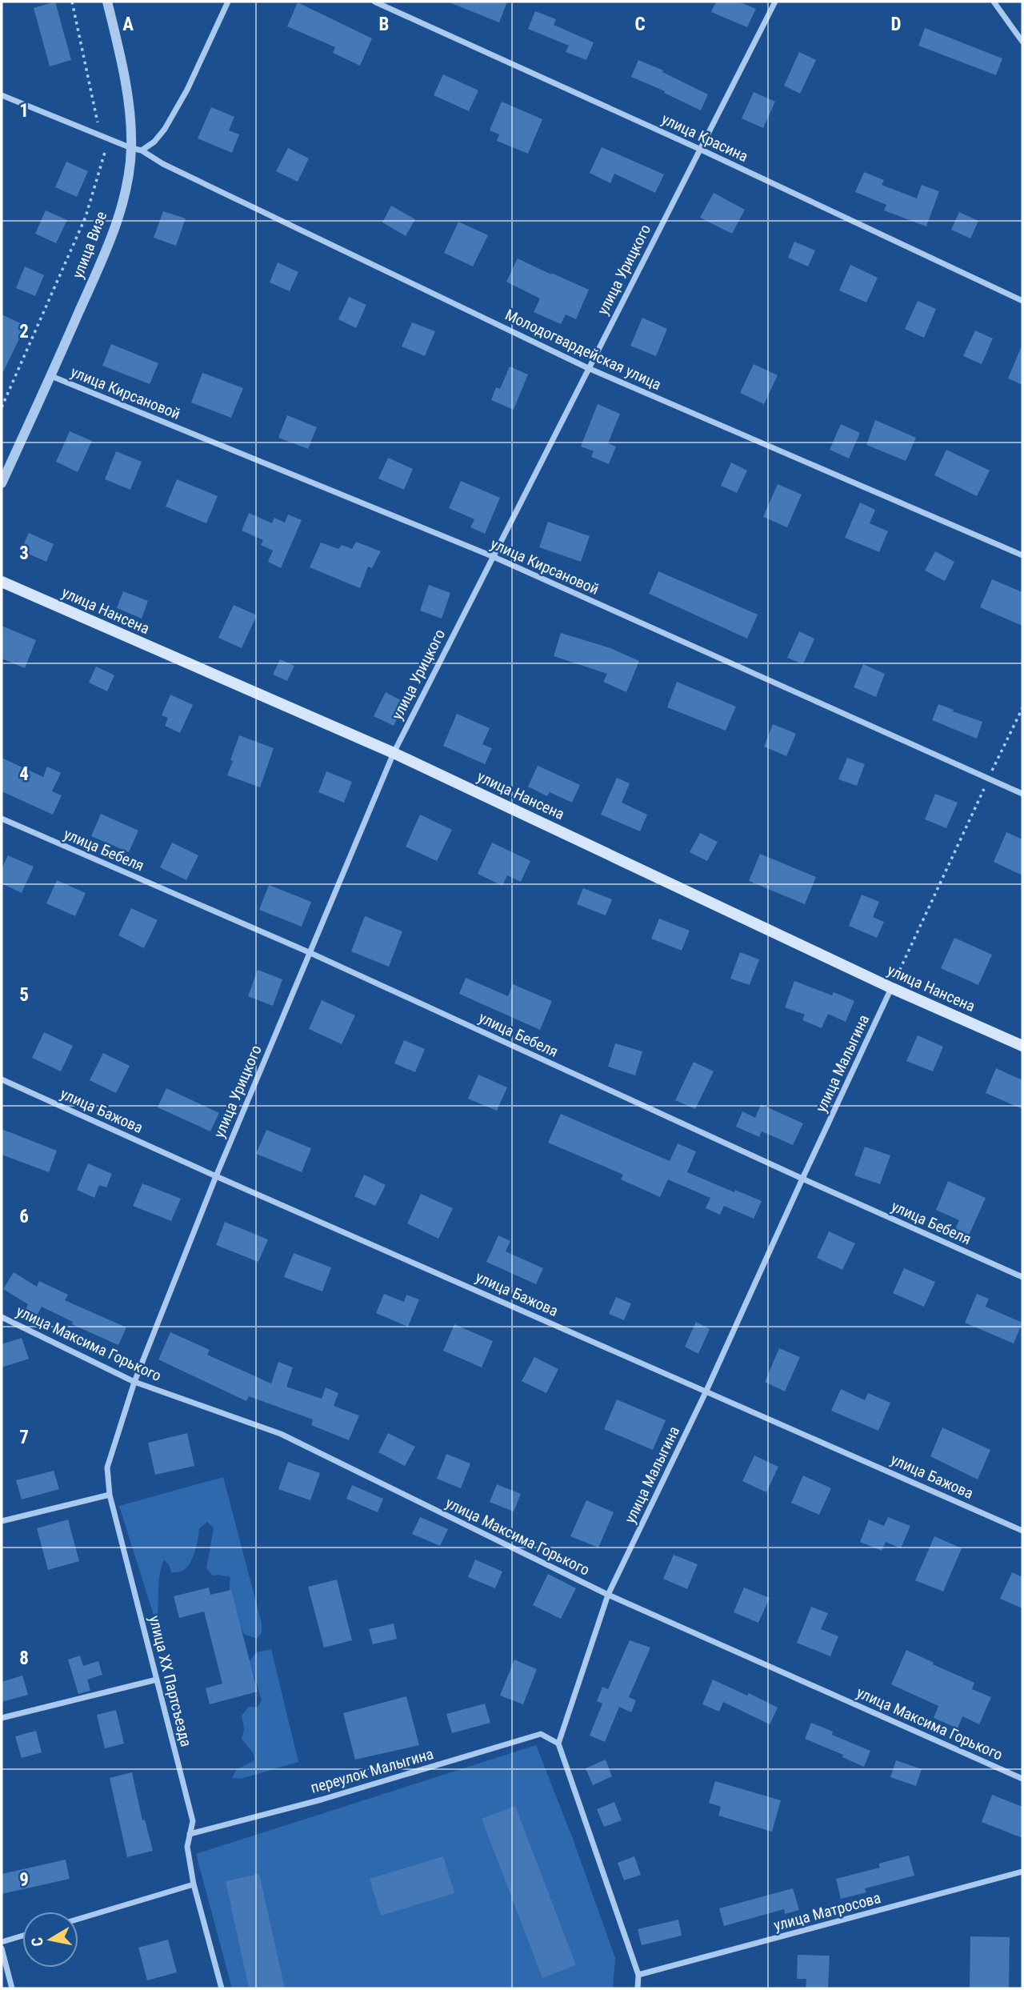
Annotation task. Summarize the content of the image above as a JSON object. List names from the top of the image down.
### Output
{
  "streets": {
    "main road": ["улица Нансена"],
    "street": [
      "улица Красина",
      "улица Визе",
      "улица Урицкого",
      "Молодогвардейская улица",
      "улица Кирсановой",
      "улица Бебеля",
      "улица Малыгина",
      "улица Бажова",
      "улица Максима Горького",
      "улица XX Партсъезда",
      "переулок Малыгина",
      "улица Матросова"
    ]
  },
  "crossings": [
    ["улица Красина", "улица Урицкого"],
    ["улица Визе", "Молодогвардейская улица"],
    ["улица Визе", "улица Кирсановой"],
    ["улица Урицкого", "Молодогвардейская улица"],
    ["улица Урицкого", "улица Кирсановой"],
    ["улица Урицкого", "улица Нансена"],
    ["улица Урицкого", "улица Бебеля"],
    ["улица Урицкого", "улица Бажова"],
    ["улица Урицкого", "улица Максима Горького"],
    ["улица Урицкого", "улица XX Партсъезда"],
    ["улица Нансена", "улица Малыгина"],
    ["улица Бебеля", "улица Малыгина"],
    ["улица Малыгина", "улица Бажова"],
    ["улица Малыгина", "улица Максима Горького"],
    ["улица Малыгина", "переулок Малыгина"],
    ["улица Максима Горького", "улица XX Партсъезда"],
    ["улица XX Партсъезда", "переулок Малыгина"]
  ],
  "north": "left",
  "grid": {
    "columns": [
      "A",
      "B",
      "C",
      "D"
    ],
    "rows": [
      "1",
      "2",
      "3",
      "4",
      "5",
      "6",
      "7",
      "8",
      "9"
    ]
  }
}
